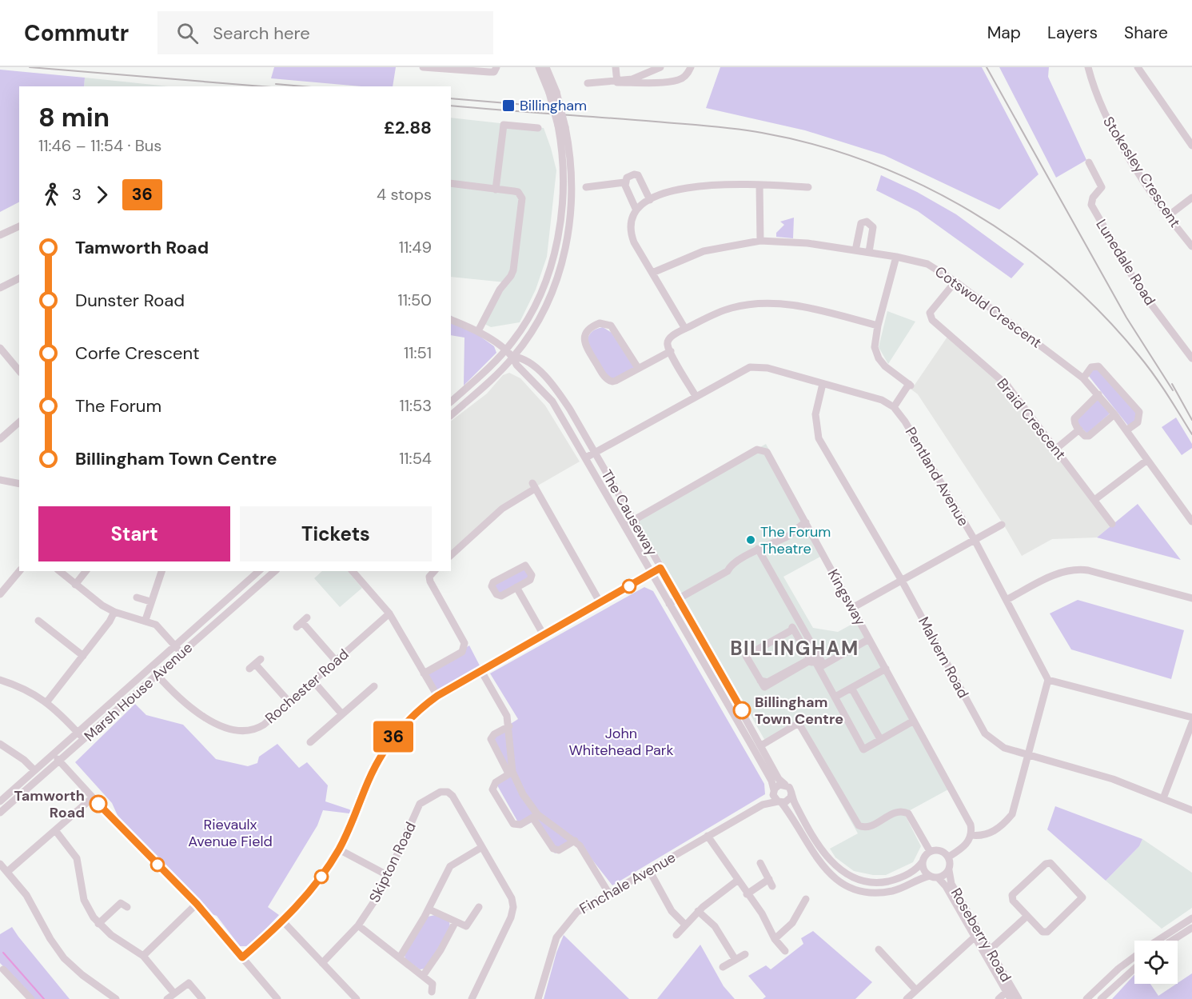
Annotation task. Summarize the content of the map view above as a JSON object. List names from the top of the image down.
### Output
{
  "streets": {
    "street": [
      "Stokesley Crescent",
      "Lunedale Road",
      "Cotswold Crescent",
      "Braid Crescent",
      "Pentland Avenue",
      "The Causeway",
      "Kingsway",
      "Malvern Road",
      "Rochester Road",
      "Marsh House Avenue",
      "Skipton Road",
      "Finchale Avenue",
      "Roseberry Road"
    ]
  },
  "crossings": [
    ["Cotswold Crescent", "Braid Crescent"],
    ["Pentland Avenue", "The Causeway"],
    ["Pentland Avenue", "Malvern Road"],
    ["The Causeway", "Kingsway"],
    ["The Causeway", "Finchale Avenue"],
    ["The Causeway", "Roseberry Road"],
    ["Rochester Road", "Marsh House Avenue"]
  ],
  "districts": ["BILLINGHAM"],
  "parks": ["John Whitehead Park", "Rievaulx Avenue Field"],
  "places": {
    "transit": ["Billingham"],
    "other": ["The Forum Theatre", "Billingham Town Centre", "Tamworth Road"]
  },
  "lines": ["bus line 36"],
  "page": {
    "header": "Commutr",
    "search": "Search here",
    "nav": ["Map", "Layers", "Share"],
    "on_map": "36",
    "heading": ["8 min", "11:46 – 11:54 · Bus", "£2.88"],
    "legs": ["3", "36", "4 stops"],
    "list": [
      {
        "name": "Tamworth Road",
        "value": "11:49"
      },
      {
        "name": "Dunster Road",
        "value": "11:50"
      },
      {
        "name": "Corfe Crescent",
        "value": "11:51"
      },
      {
        "name": "The Forum",
        "value": "11:53"
      },
      {
        "name": "Billingham Town Centre",
        "value": "11:54"
      }
    ],
    "buttons": ["Start", "Tickets"]
  }
}
